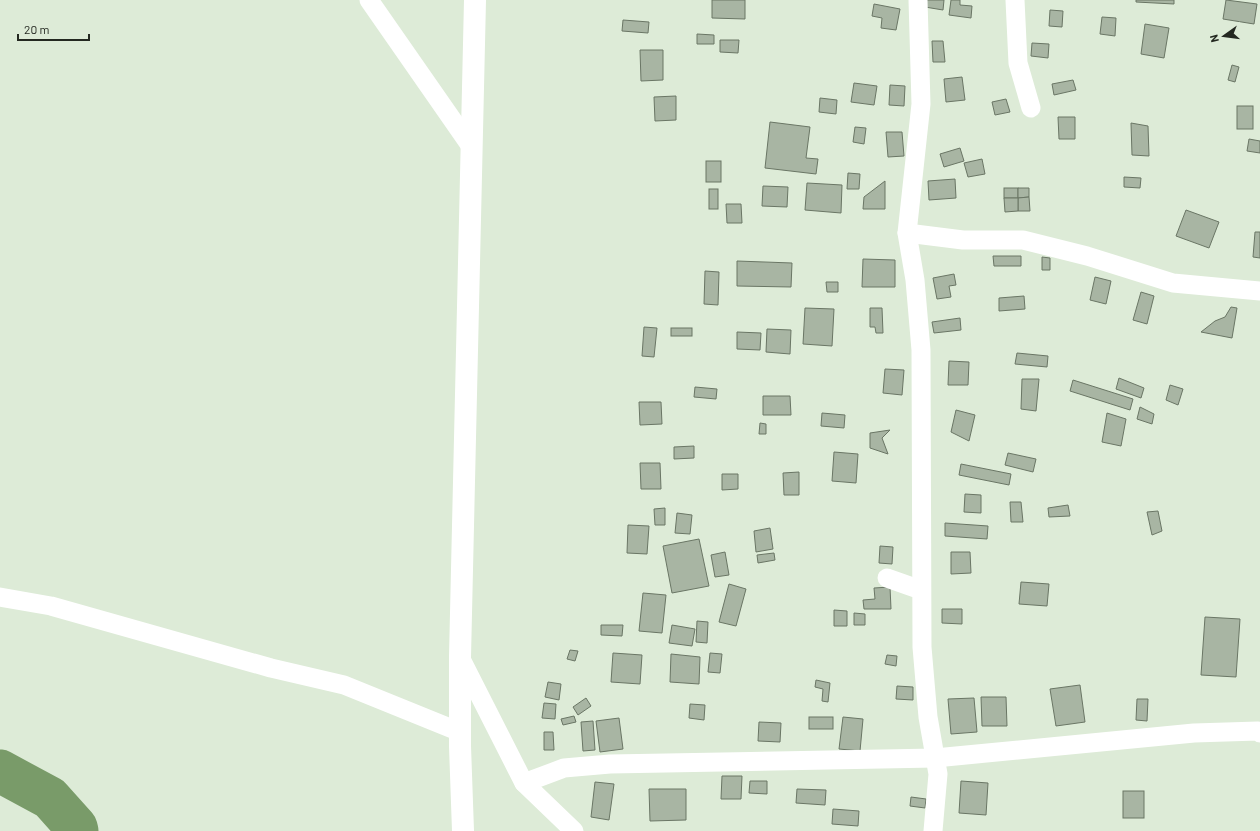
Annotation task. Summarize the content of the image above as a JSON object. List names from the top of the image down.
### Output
{
  "scale_bar": "20 m",
  "north": "left"
}
